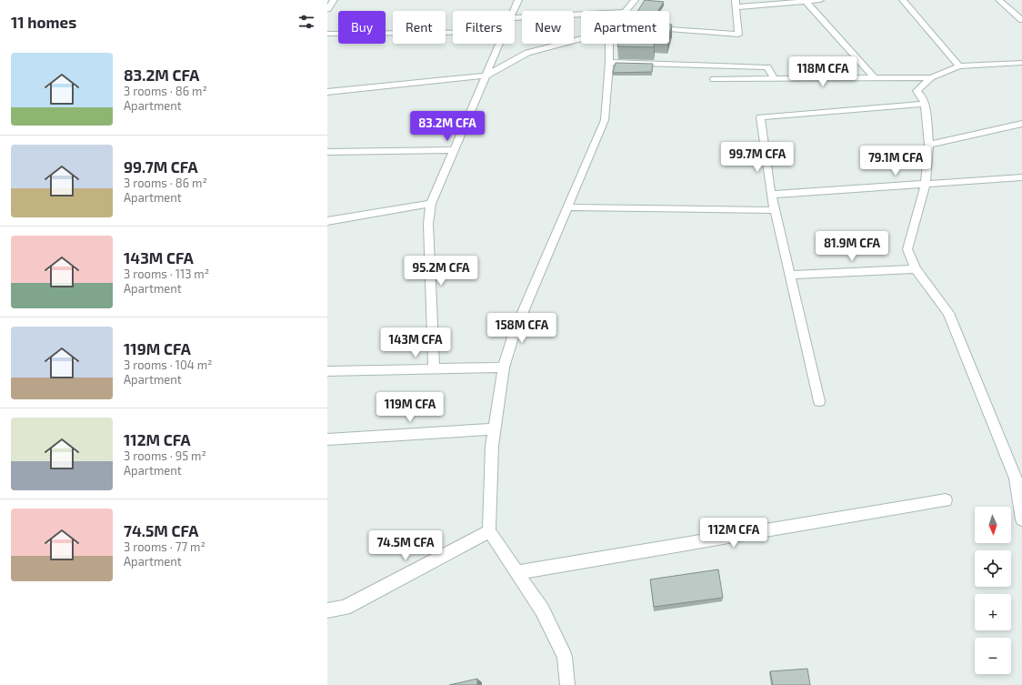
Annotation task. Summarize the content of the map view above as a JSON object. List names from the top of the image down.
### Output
{
  "north": "bottom",
  "page": {
    "heading": "11 homes",
    "chip": [
      "Buy",
      "Rent",
      "Filters",
      "New",
      "Apartment"
    ],
    "list": [
      {
        "name": "83.2M CFA",
        "note": "3 rooms · 86 m² · Apartment"
      },
      {
        "name": "99.7M CFA",
        "note": "3 rooms · 86 m² · Apartment"
      },
      {
        "name": "143M CFA",
        "note": "3 rooms · 113 m² · Apartment"
      },
      {
        "name": "119M CFA",
        "note": "3 rooms · 104 m² · Apartment"
      },
      {
        "name": "112M CFA",
        "note": "3 rooms · 95 m² · Apartment"
      },
      {
        "name": "74.5M CFA",
        "note": "3 rooms · 77 m² · Apartment"
      }
    ],
    "price": [
      "118M CFA",
      "83.2M CFA",
      "99.7M CFA",
      "79.1M CFA",
      "81.9M CFA",
      "95.2M CFA",
      "158M CFA",
      "143M CFA",
      "119M CFA",
      "112M CFA",
      "74.5M CFA"
    ],
    "map_buttons": ["+", "−"]
  }
}
